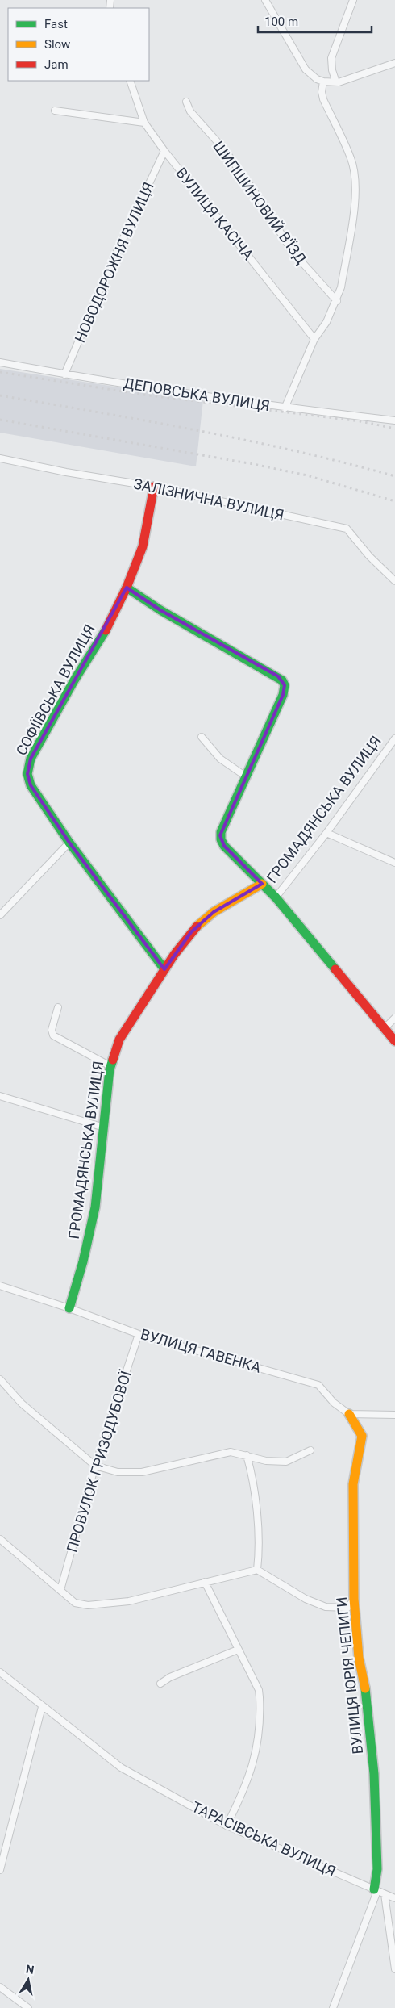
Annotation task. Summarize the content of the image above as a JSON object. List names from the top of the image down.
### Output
{
  "streets": {
    "street": [
      "ШИПШИНОВИЙ В'ЇЗД",
      "ВУЛИЦЯ КАСІЧА",
      "НОВОДОРОЖНЯ ВУЛИЦЯ",
      "ДЕПОВСЬКА ВУЛИЦЯ",
      "ЗАЛІЗНИЧНА ВУЛИЦЯ",
      "СОФІЇВСЬКА ВУЛИЦЯ",
      "ГРОМАДЯНСЬКА ВУЛИЦЯ",
      "ВУЛИЦЯ ГАВЕНКА",
      "ПРОВУЛОК ГРИЗОДУБОВОЇ",
      "ВУЛИЦЯ ЮРІЯ ЧЕПИГИ",
      "ТАРАСІВСЬКА ВУЛИЦЯ"
    ]
  },
  "crossings": [
    ["ВУЛИЦЯ КАСІЧА", "НОВОДОРОЖНЯ ВУЛИЦЯ"],
    ["НОВОДОРОЖНЯ ВУЛИЦЯ", "ДЕПОВСЬКА ВУЛИЦЯ"],
    ["ЗАЛІЗНИЧНА ВУЛИЦЯ", "СОФІЇВСЬКА ВУЛИЦЯ"],
    ["СОФІЇВСЬКА ВУЛИЦЯ", "ГРОМАДЯНСЬКА ВУЛИЦЯ"],
    ["ГРОМАДЯНСЬКА ВУЛИЦЯ", "ВУЛИЦЯ ГАВЕНКА"],
    ["ВУЛИЦЯ ГАВЕНКА", "ПРОВУЛОК ГРИЗОДУБОВОЇ"],
    ["ВУЛИЦЯ ГАВЕНКА", "ВУЛИЦЯ ЮРІЯ ЧЕПИГИ"],
    ["ВУЛИЦЯ ЮРІЯ ЧЕПИГИ", "ТАРАСІВСЬКА ВУЛИЦЯ"]
  ],
  "legend": ["Fast", "Slow", "Jam"],
  "scale_bar": "100 m",
  "north": "top"
}
